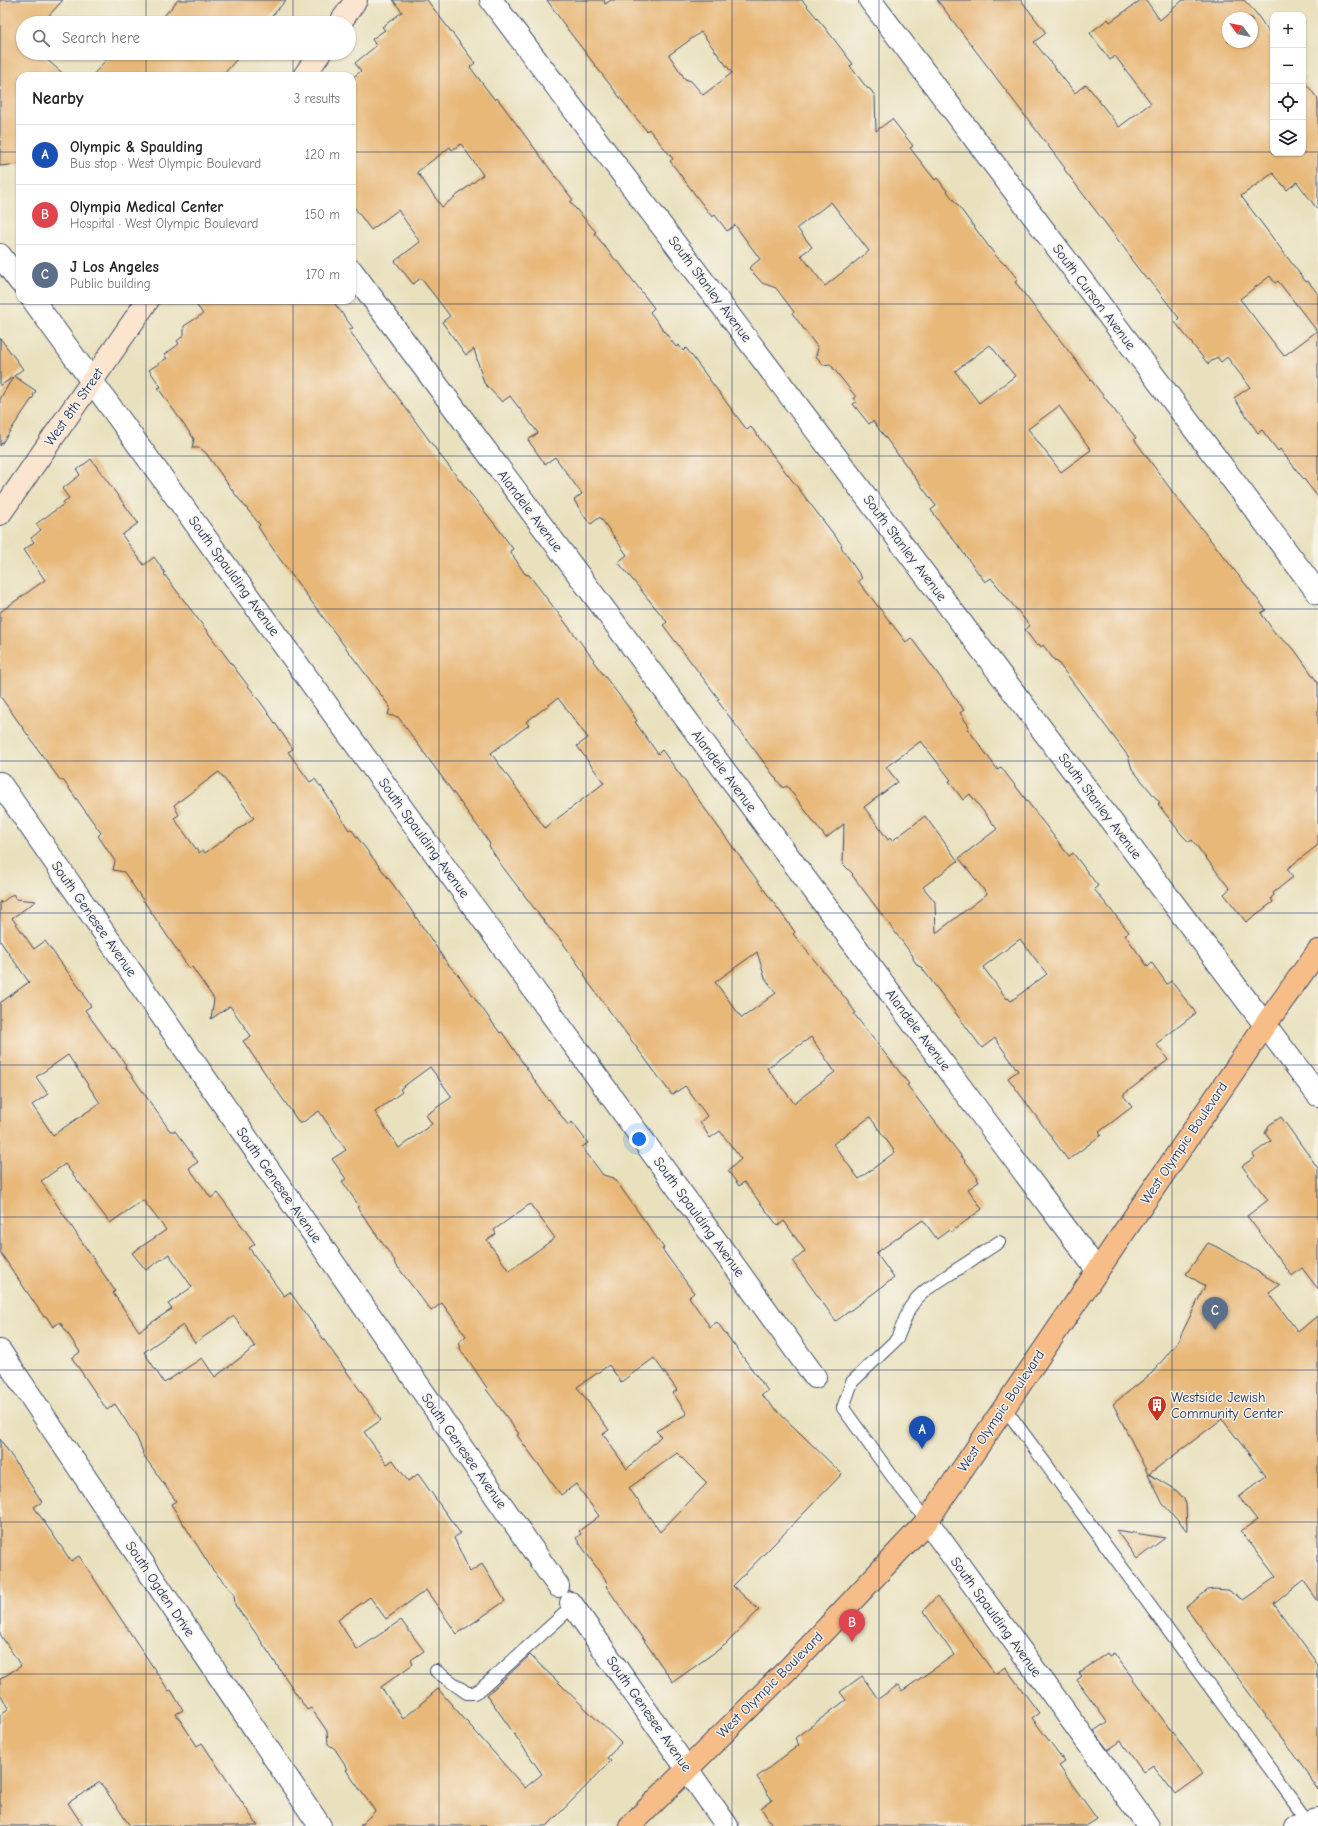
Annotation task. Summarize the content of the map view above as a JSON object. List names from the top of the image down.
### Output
{
  "streets": {
    "main road": ["West Olympic Boulevard"],
    "street": [
      "South Stanley Avenue",
      "South Curson Avenue",
      "West 8th Street",
      "Alandele Avenue",
      "South Spaulding Avenue",
      "South Genesee Avenue",
      "South Ogden Drive"
    ]
  },
  "crossings": [
    ["South Stanley Avenue", "West Olympic Boulevard"],
    ["West 8th Street", "South Spaulding Avenue"],
    ["Alandele Avenue", "West Olympic Boulevard"],
    ["South Spaulding Avenue", "West Olympic Boulevard"],
    ["South Genesee Avenue", "West Olympic Boulevard"]
  ],
  "places": {
    "building": ["Westside Jewish Community Center"]
  },
  "north": "top left",
  "page": {
    "map_buttons": ["+", "−"],
    "search": "Search here",
    "heading": ["Nearby", "3 results"],
    "list": [
      {
        "mark": "A",
        "name": "Olympic & Spaulding",
        "note": "Bus stop · West Olympic Boulevard",
        "value": "120 m"
      },
      {
        "mark": "B",
        "name": "Olympia Medical Center",
        "note": "Hospital · West Olympic Boulevard",
        "value": "150 m"
      },
      {
        "mark": "C",
        "name": "J Los Angeles",
        "note": "Public building",
        "value": "170 m"
      }
    ],
    "pins": ["C", "A", "B"]
  }
}
